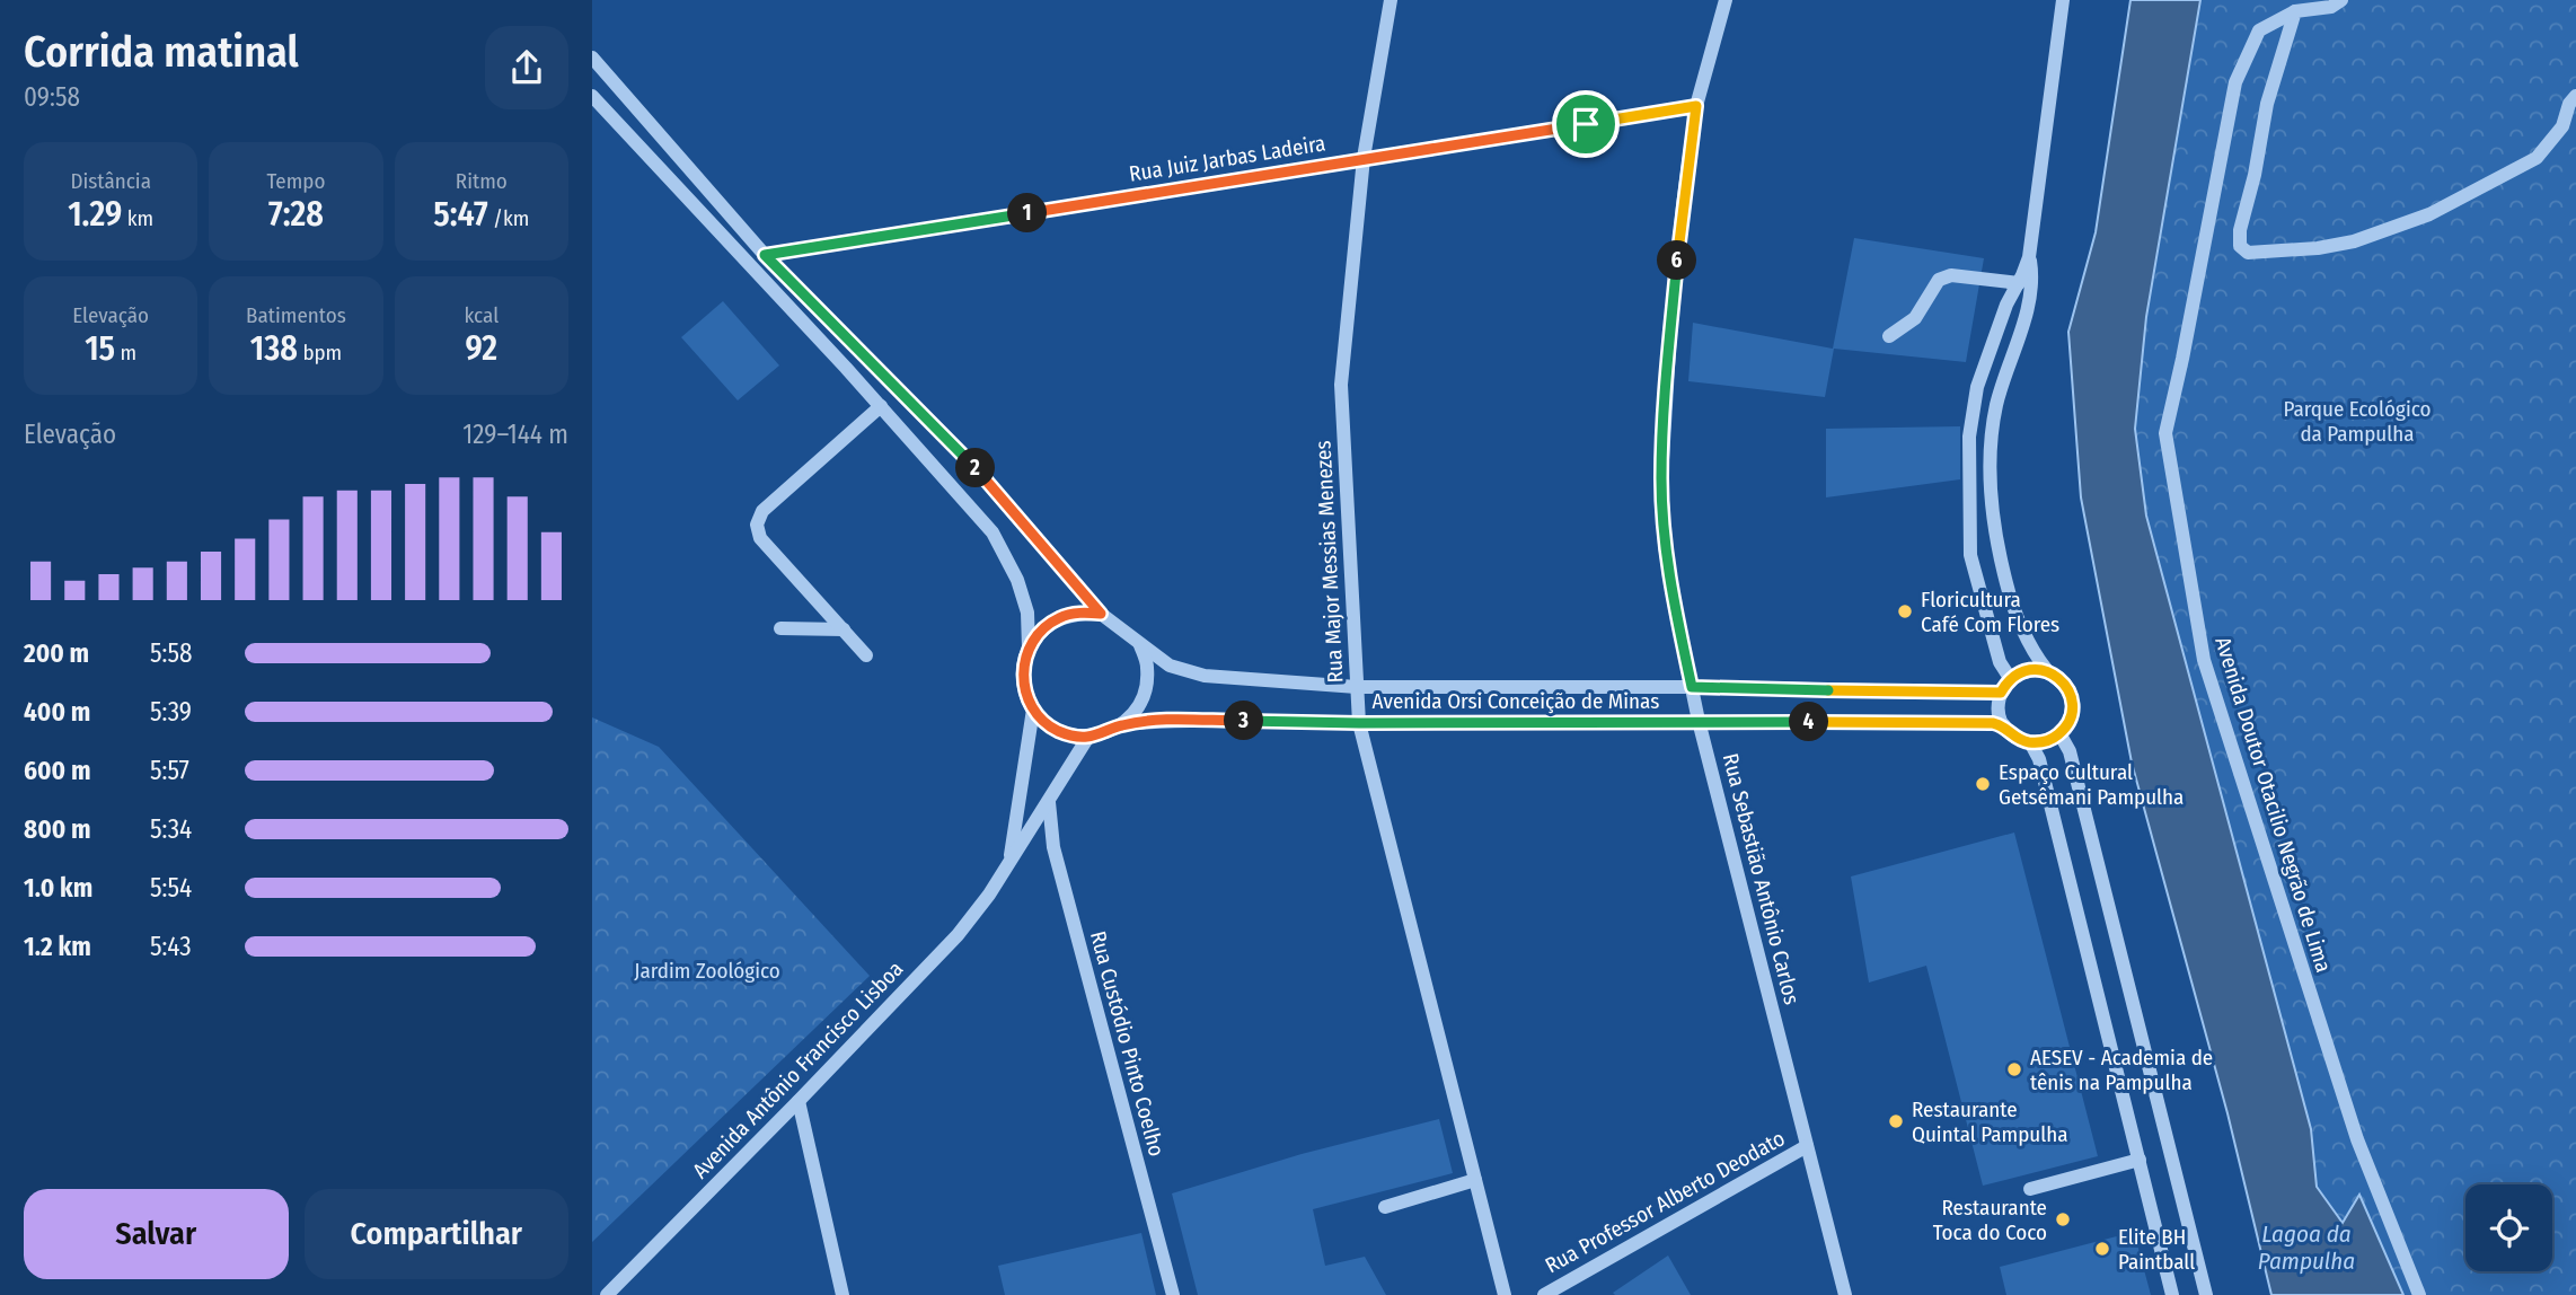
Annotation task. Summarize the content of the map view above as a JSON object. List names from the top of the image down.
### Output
{
  "streets": {
    "street": [
      "Rua Juiz Jarbas Ladeira",
      "Rua Major Messias Menezes",
      "Avenida Orsi Conceição de Minas",
      "Avenida Doutor Otacilio Negrão de Lima",
      "Rua Sebastião Antônio Carlos",
      "Rua Custódio Pinto Coelho",
      "Avenida Antônio Francisco Lisboa",
      "Rua Professor Alberto Deodato"
    ]
  },
  "crossings": [
    ["Rua Juiz Jarbas Ladeira", "Rua Major Messias Menezes"],
    ["Rua Juiz Jarbas Ladeira", "Rua Sebastião Antônio Carlos"],
    ["Rua Major Messias Menezes", "Avenida Orsi Conceição de Minas"],
    ["Avenida Orsi Conceição de Minas", "Rua Sebastião Antônio Carlos"],
    ["Avenida Orsi Conceição de Minas", "Avenida Antônio Francisco Lisboa"],
    ["Rua Sebastião Antônio Carlos", "Rua Professor Alberto Deodato"],
    ["Rua Custódio Pinto Coelho", "Avenida Antônio Francisco Lisboa"]
  ],
  "water": ["Lagoa da Pampulha"],
  "parks": ["Parque Ecológico da Pampulha", "Jardim Zoológico"],
  "places": [
    "Floricultura Café Com Flores",
    "Espaço Cultural Getsêmani Pampulha",
    "AESEV - Academia de tênis na Pampulha",
    "Restaurante Quintal Pampulha",
    "Restaurante Toca do Coco",
    "Elite BH Paintball"
  ],
  "page": {
    "heading": ["Corrida matinal", "09:58"],
    "stats": [
      ["Distância", "1.29 km"],
      ["Tempo", "7:28"],
      ["Ritmo", "5:47 /km"],
      ["Elevação", "15 m"],
      ["Batimentos", "138 bpm"],
      ["kcal", "92"]
    ],
    "pins": [
      "1",
      "6",
      "2",
      "3",
      "4"
    ],
    "chart": ["Elevação", "129–144 m"],
    "list": [
      {
        "name": "200 m",
        "note": "5:58"
      },
      {
        "name": "400 m",
        "note": "5:39"
      },
      {
        "name": "600 m",
        "note": "5:57"
      },
      {
        "name": "800 m",
        "note": "5:34"
      },
      {
        "name": "1.0 km",
        "note": "5:54"
      },
      {
        "name": "1.2 km",
        "note": "5:43"
      }
    ],
    "buttons": ["Salvar", "Compartilhar"]
  }
}
